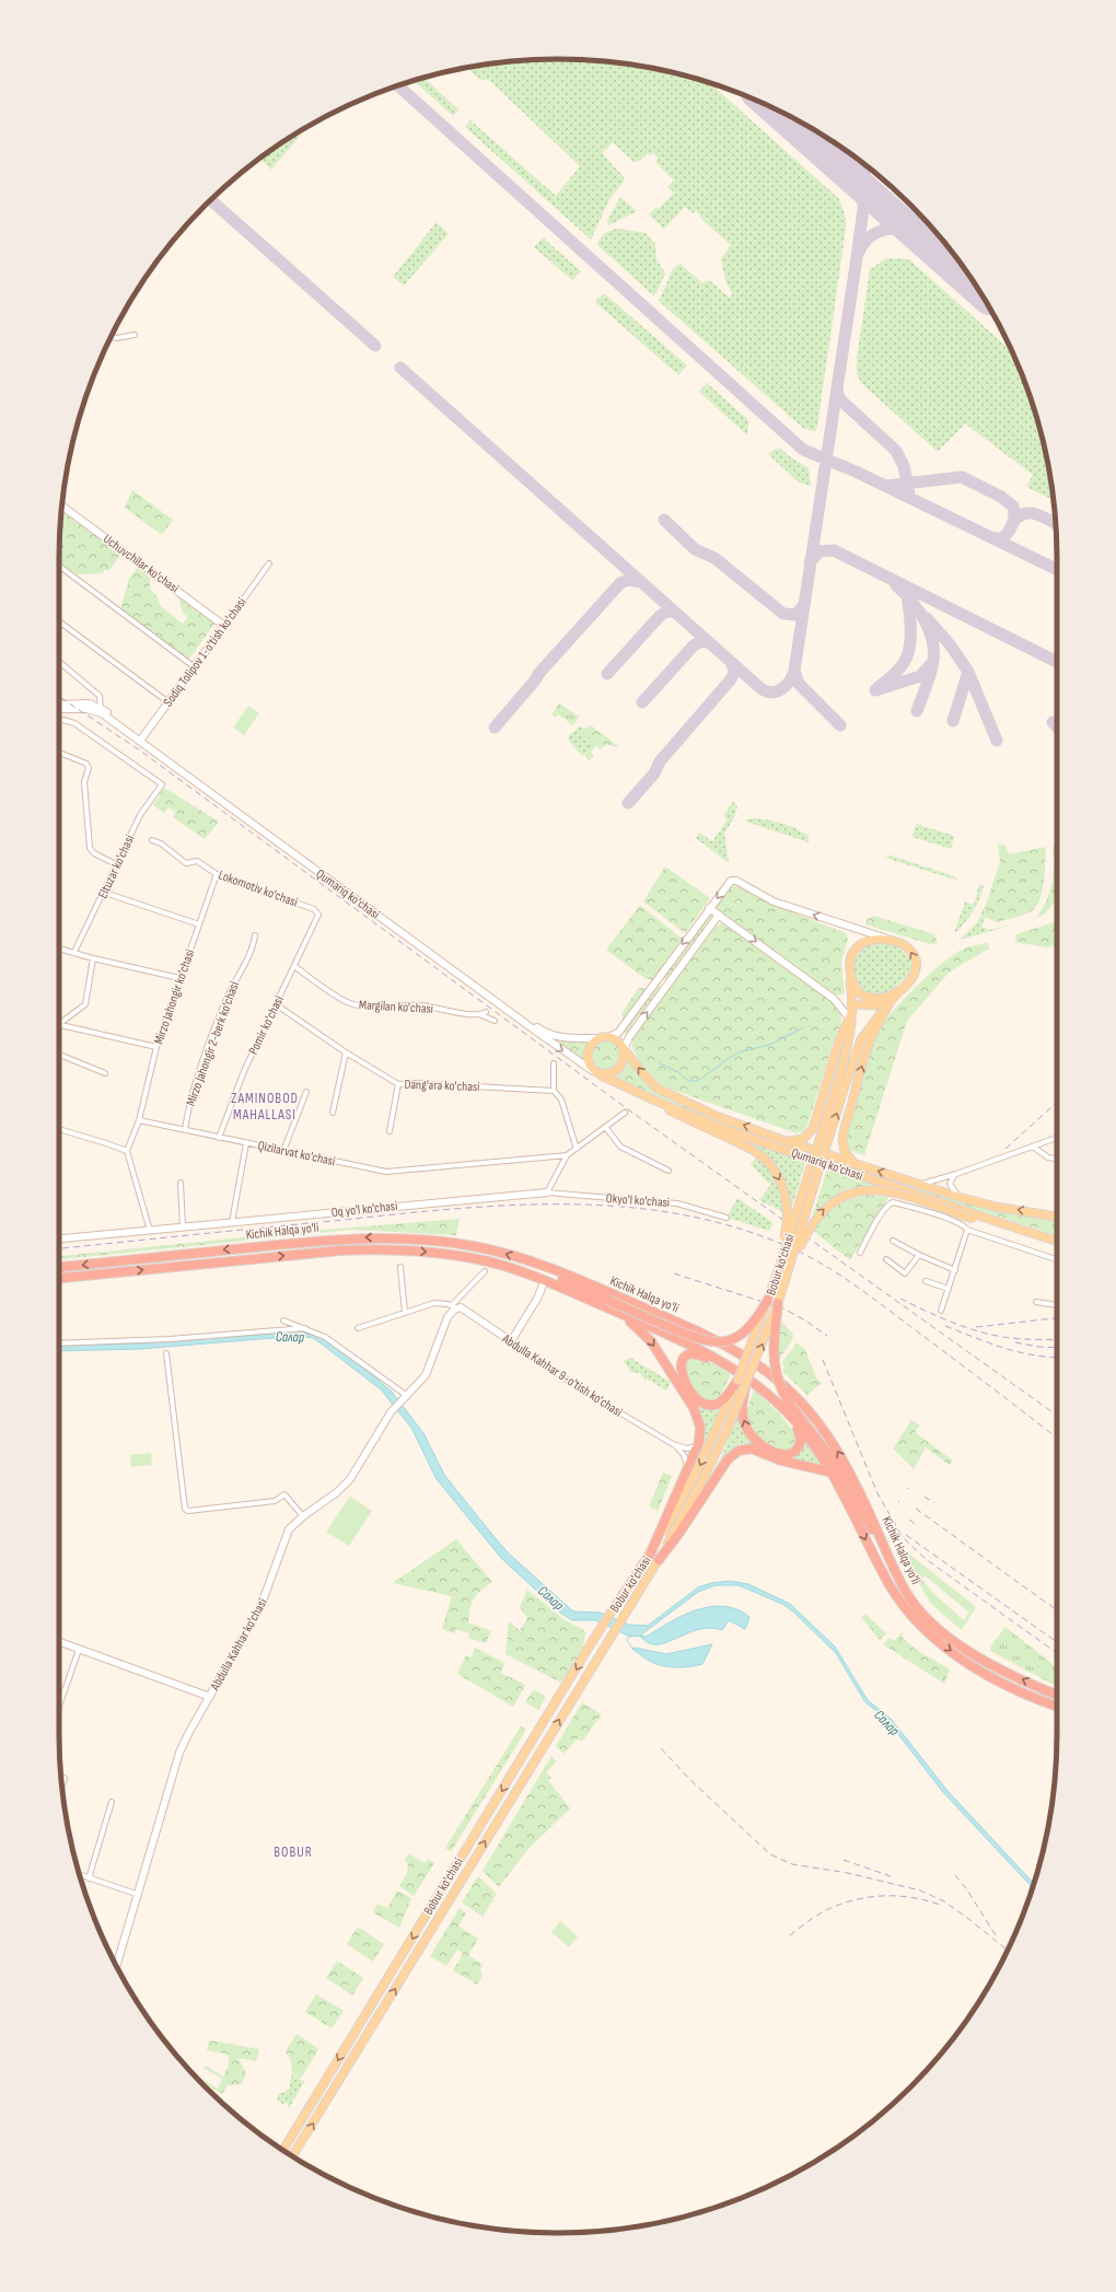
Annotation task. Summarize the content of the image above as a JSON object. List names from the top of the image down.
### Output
{
  "streets": {
    "highway": ["Kichik Halqa yo'li"],
    "main road": [
      "Uchuvchilar ko'chasi",
      "Sodiq Tolipov 1-o'tish ko'chasi",
      "Qumariq ko'chasi",
      "Oq yo'l ko'chasi",
      "Bobur ko'chasi",
      "Abdulla Kahhar 9-o'tish ko'chasi",
      "Abdulla Kahhar ko'chasi"
    ],
    "street": [
      "Eltuzar ko'chasi",
      "Lokomotiv ko'chasi",
      "Mirzo Jahongir ko'chasi",
      "Margilan ko'chasi",
      "Pomir ko'chasi",
      "Mirzo Jahongir 2-berk ko'chasi",
      "Dang'ara ko'chasi",
      "Qizilarvat ko'chasi",
      "Okyo'l ko'chasi"
    ]
  },
  "crossings": [
    ["Uchuvchilar ko'chasi", "Sodiq Tolipov 1-o'tish ko'chasi"],
    ["Sodiq Tolipov 1-o'tish ko'chasi", "Qumariq ko'chasi"],
    ["Lokomotiv ko'chasi", "Mirzo Jahongir ko'chasi"],
    ["Lokomotiv ko'chasi", "Pomir ko'chasi"],
    ["Mirzo Jahongir ko'chasi", "Qizilarvat ko'chasi"],
    ["Margilan ko'chasi", "Pomir ko'chasi"],
    ["Pomir ko'chasi", "Dang'ara ko'chasi"],
    ["Pomir ko'chasi", "Qizilarvat ko'chasi"],
    ["Mirzo Jahongir 2-berk ko'chasi", "Qizilarvat ko'chasi"],
    ["Okyo'l ko'chasi", "Oq yo'l ko'chasi"],
    ["Kichik Halqa yo'li", "Bobur ko'chasi"],
    ["Abdulla Kahhar 9-o'tish ko'chasi", "Abdulla Kahhar ko'chasi"]
  ],
  "districts": ["ZAMINOBOD MAHALLASI", "BOBUR"],
  "water": ["Салар"]
}
